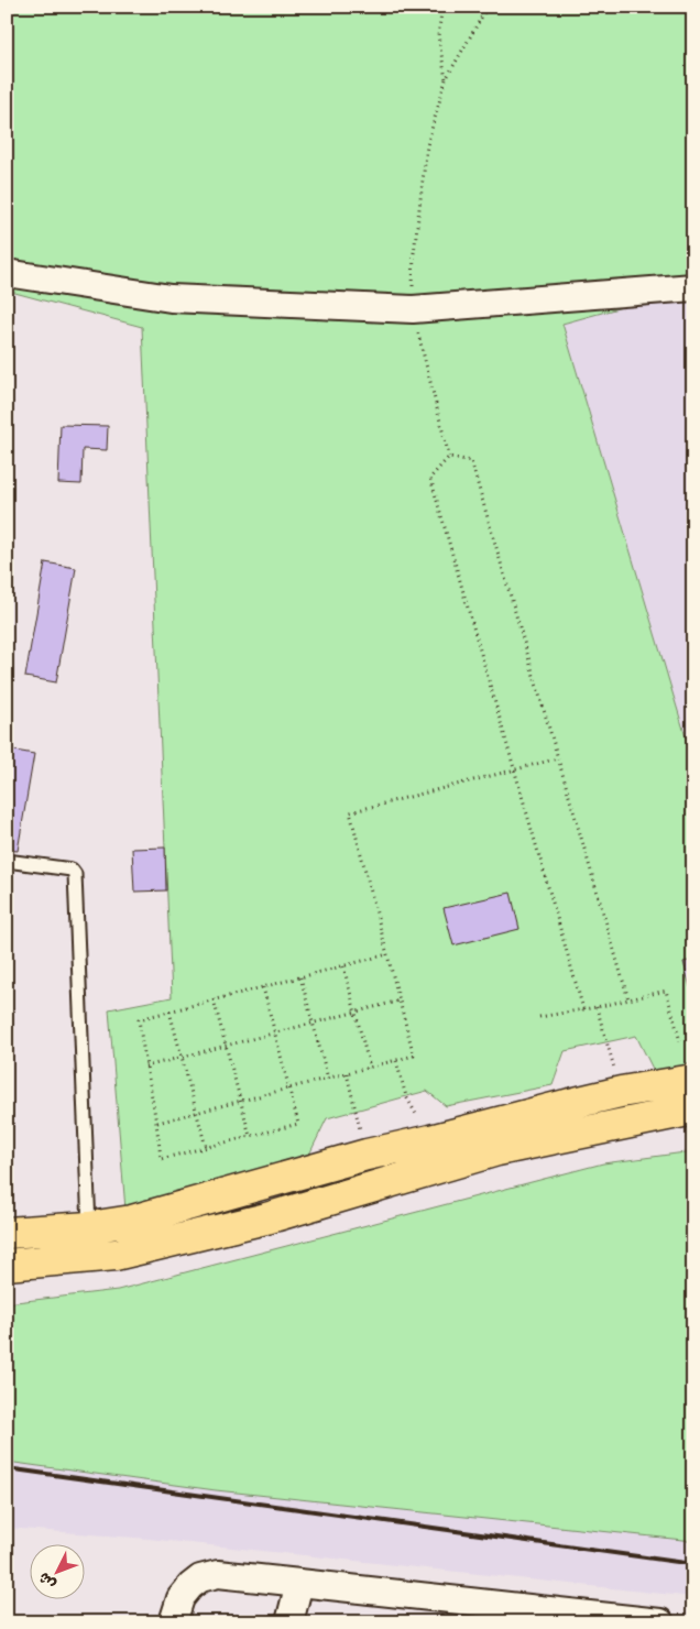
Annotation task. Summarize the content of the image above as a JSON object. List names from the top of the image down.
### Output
{
  "north": "bottom left"
}
